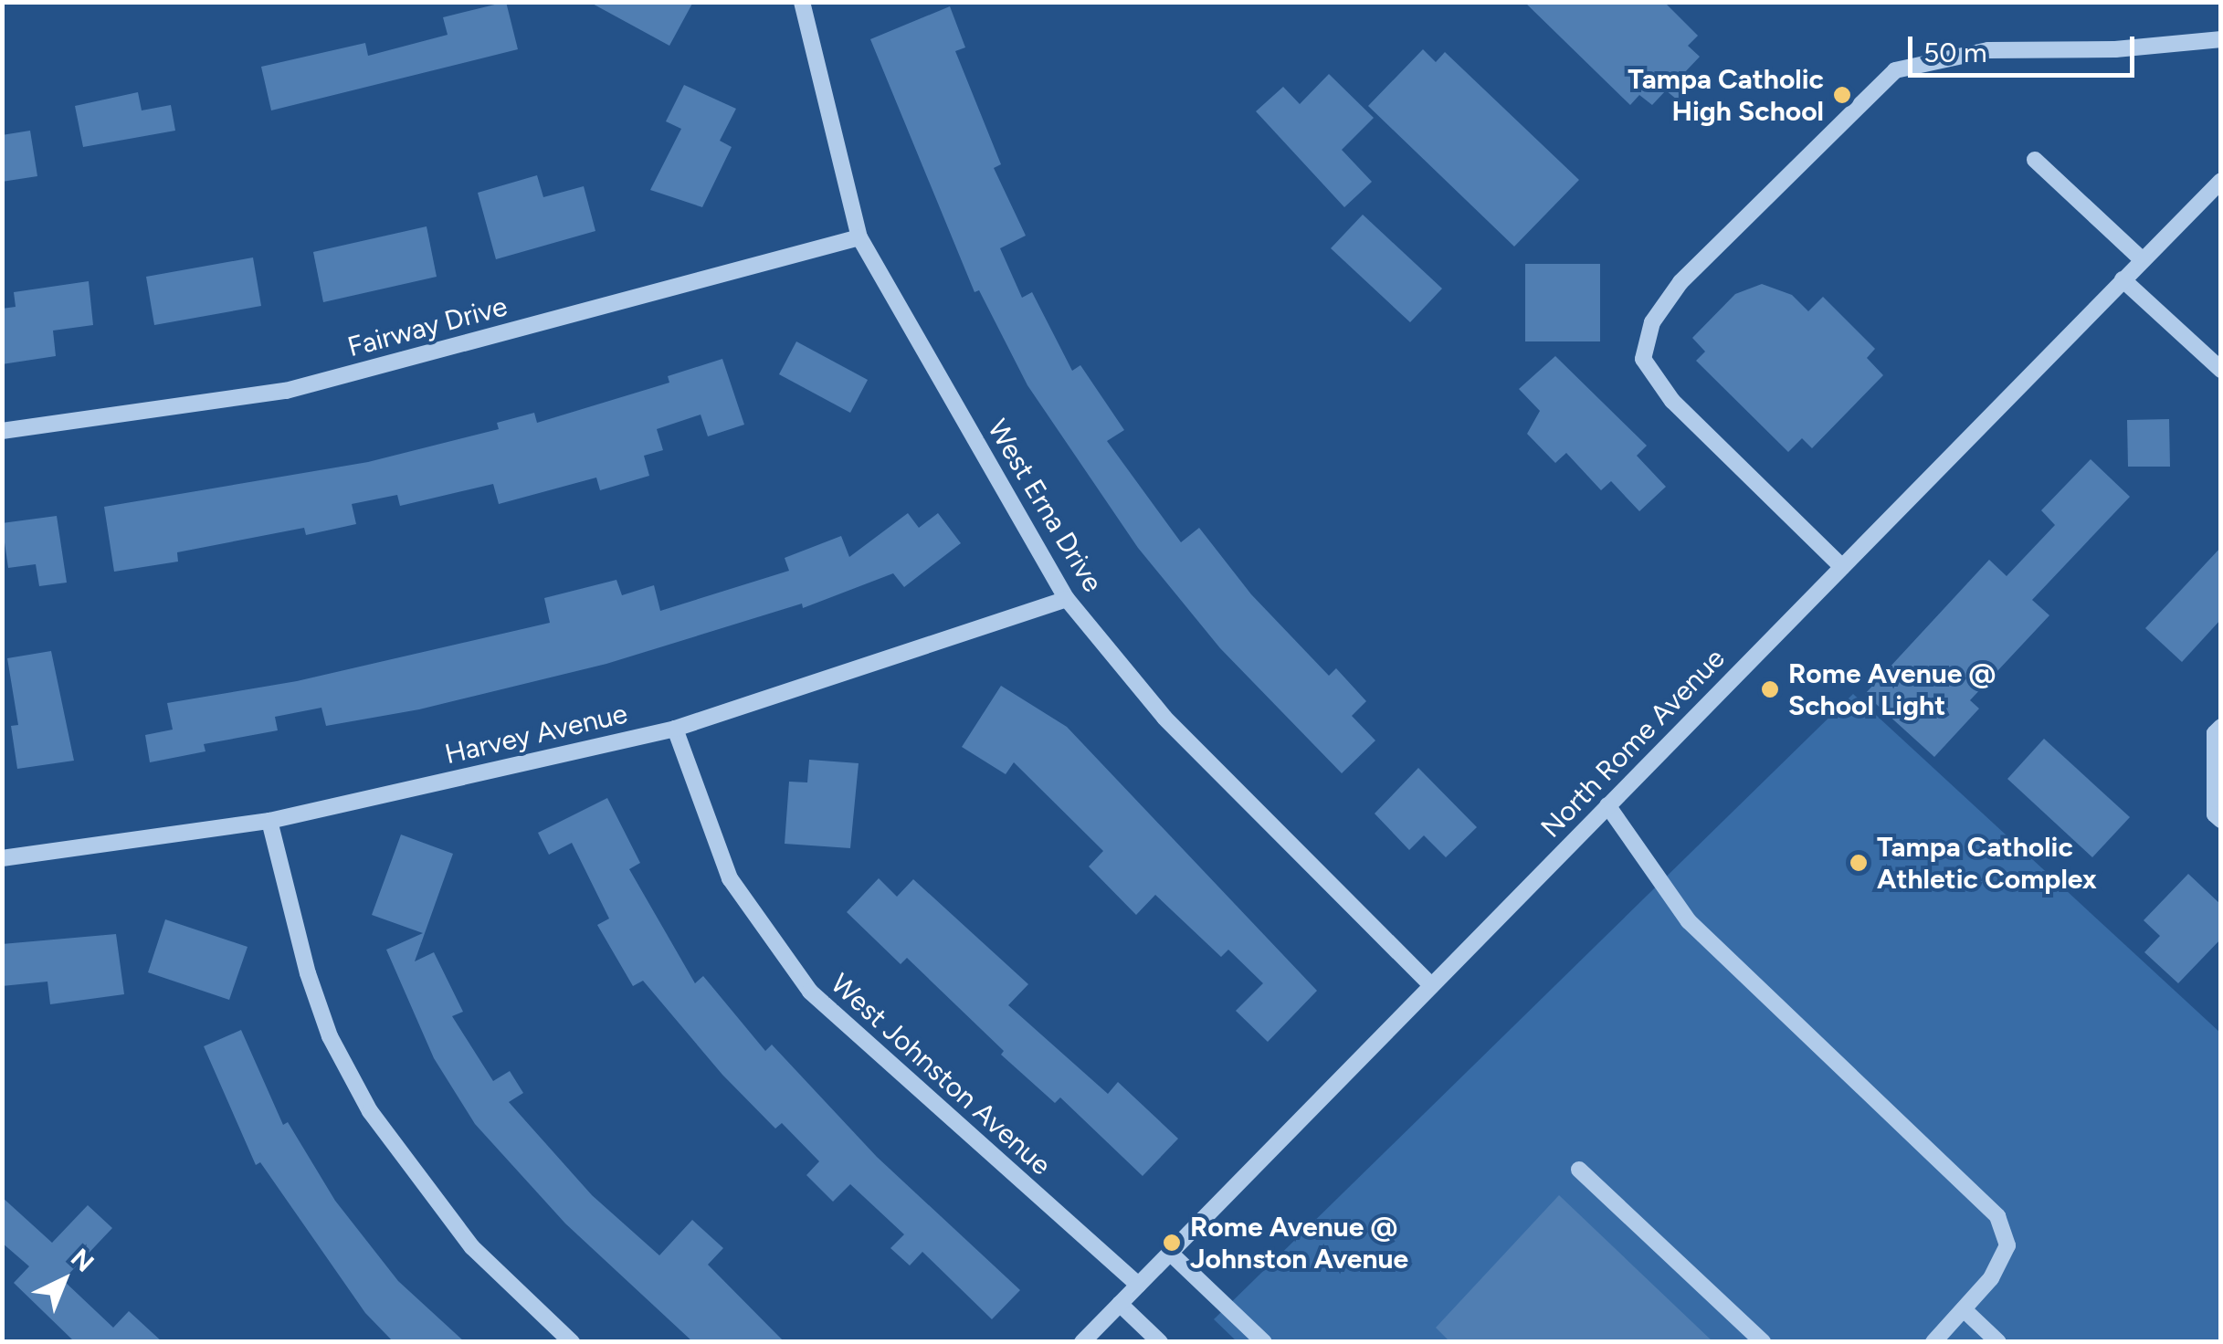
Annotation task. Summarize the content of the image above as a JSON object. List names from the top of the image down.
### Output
{
  "streets": {
    "street": [
      "Fairway Drive",
      "West Erna Drive",
      "Harvey Avenue",
      "North Rome Avenue",
      "West Johnston Avenue"
    ]
  },
  "crossings": [
    ["Fairway Drive", "West Erna Drive"],
    ["West Erna Drive", "Harvey Avenue"],
    ["West Erna Drive", "North Rome Avenue"],
    ["Harvey Avenue", "West Johnston Avenue"],
    ["North Rome Avenue", "West Johnston Avenue"]
  ],
  "places": [
    "Tampa Catholic High School",
    "Rome Avenue @ School Light",
    "Tampa Catholic Athletic Complex",
    "Rome Avenue @ Johnston Avenue"
  ],
  "scale_bar": "50 m",
  "north": "top right"
}
